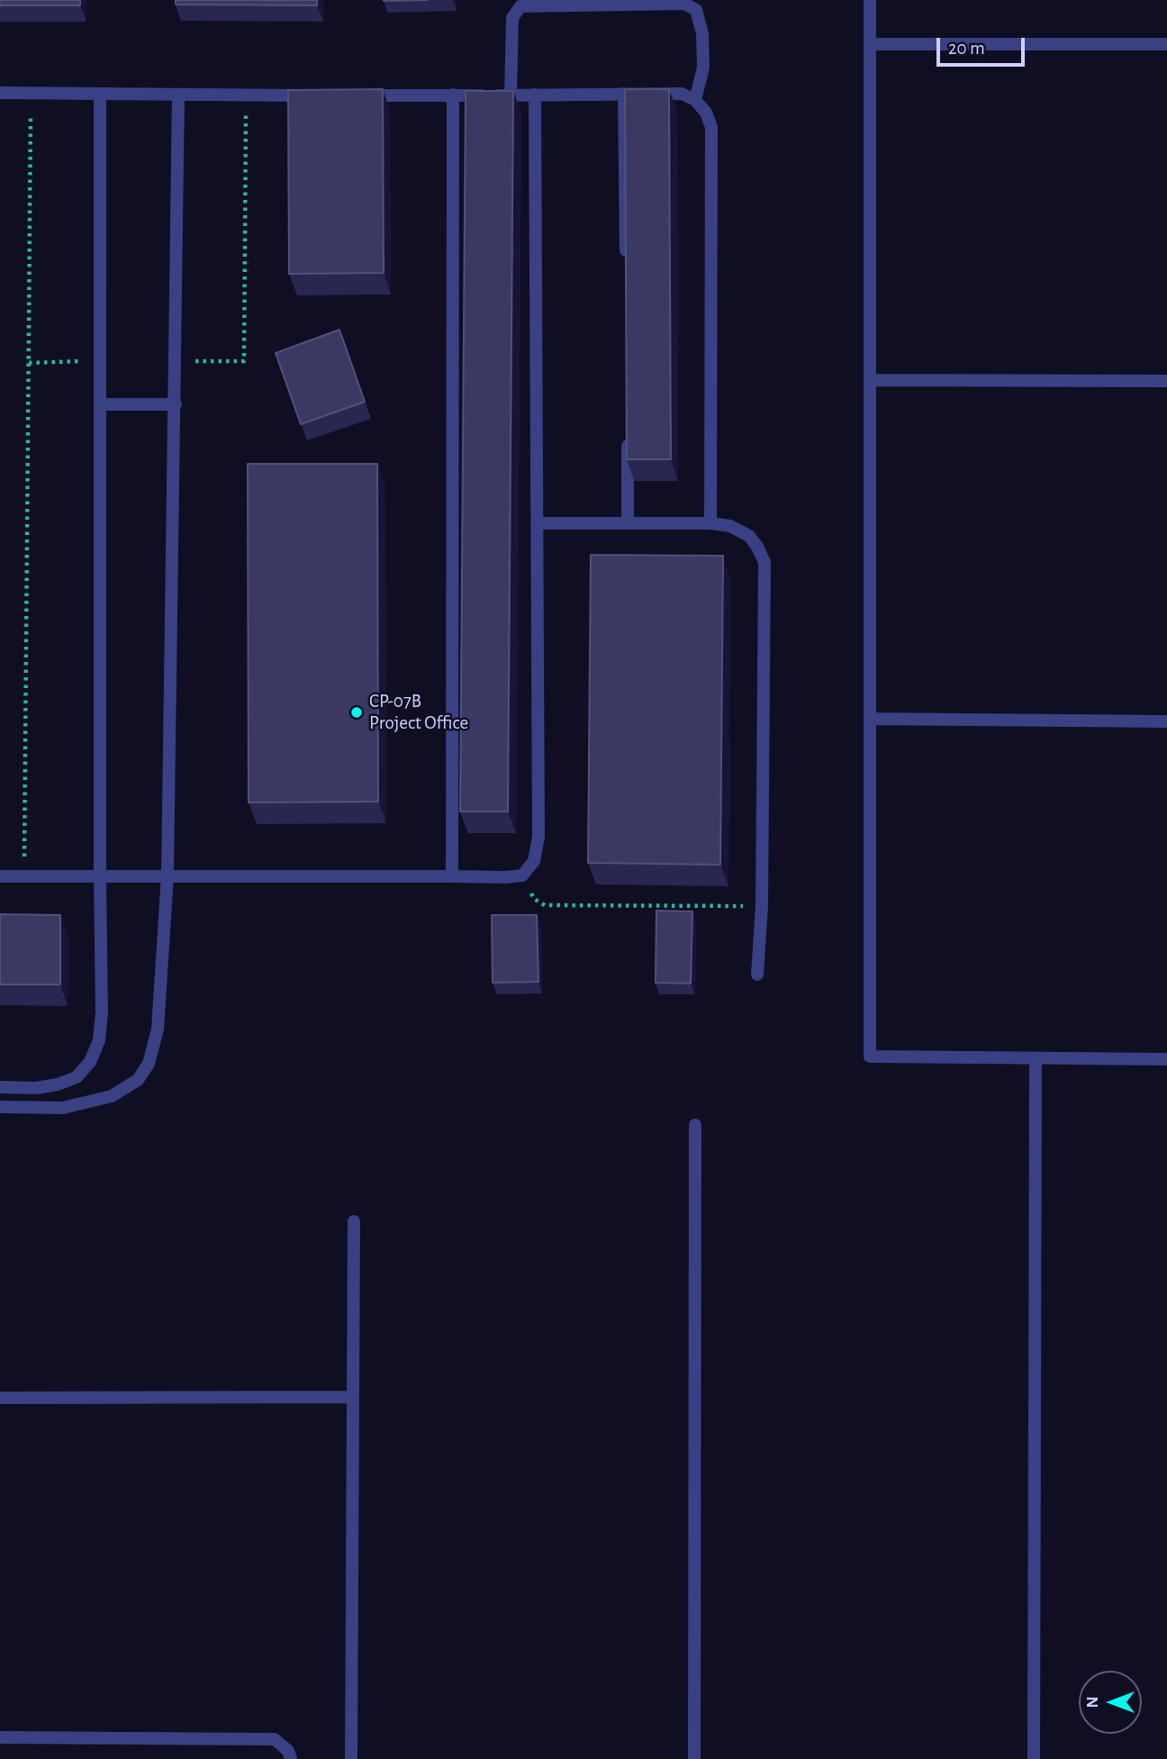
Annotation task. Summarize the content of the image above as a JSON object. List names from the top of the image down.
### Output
{
  "places": ["CP-07B Project Office"],
  "scale_bar": "20 m",
  "north": "left"
}
